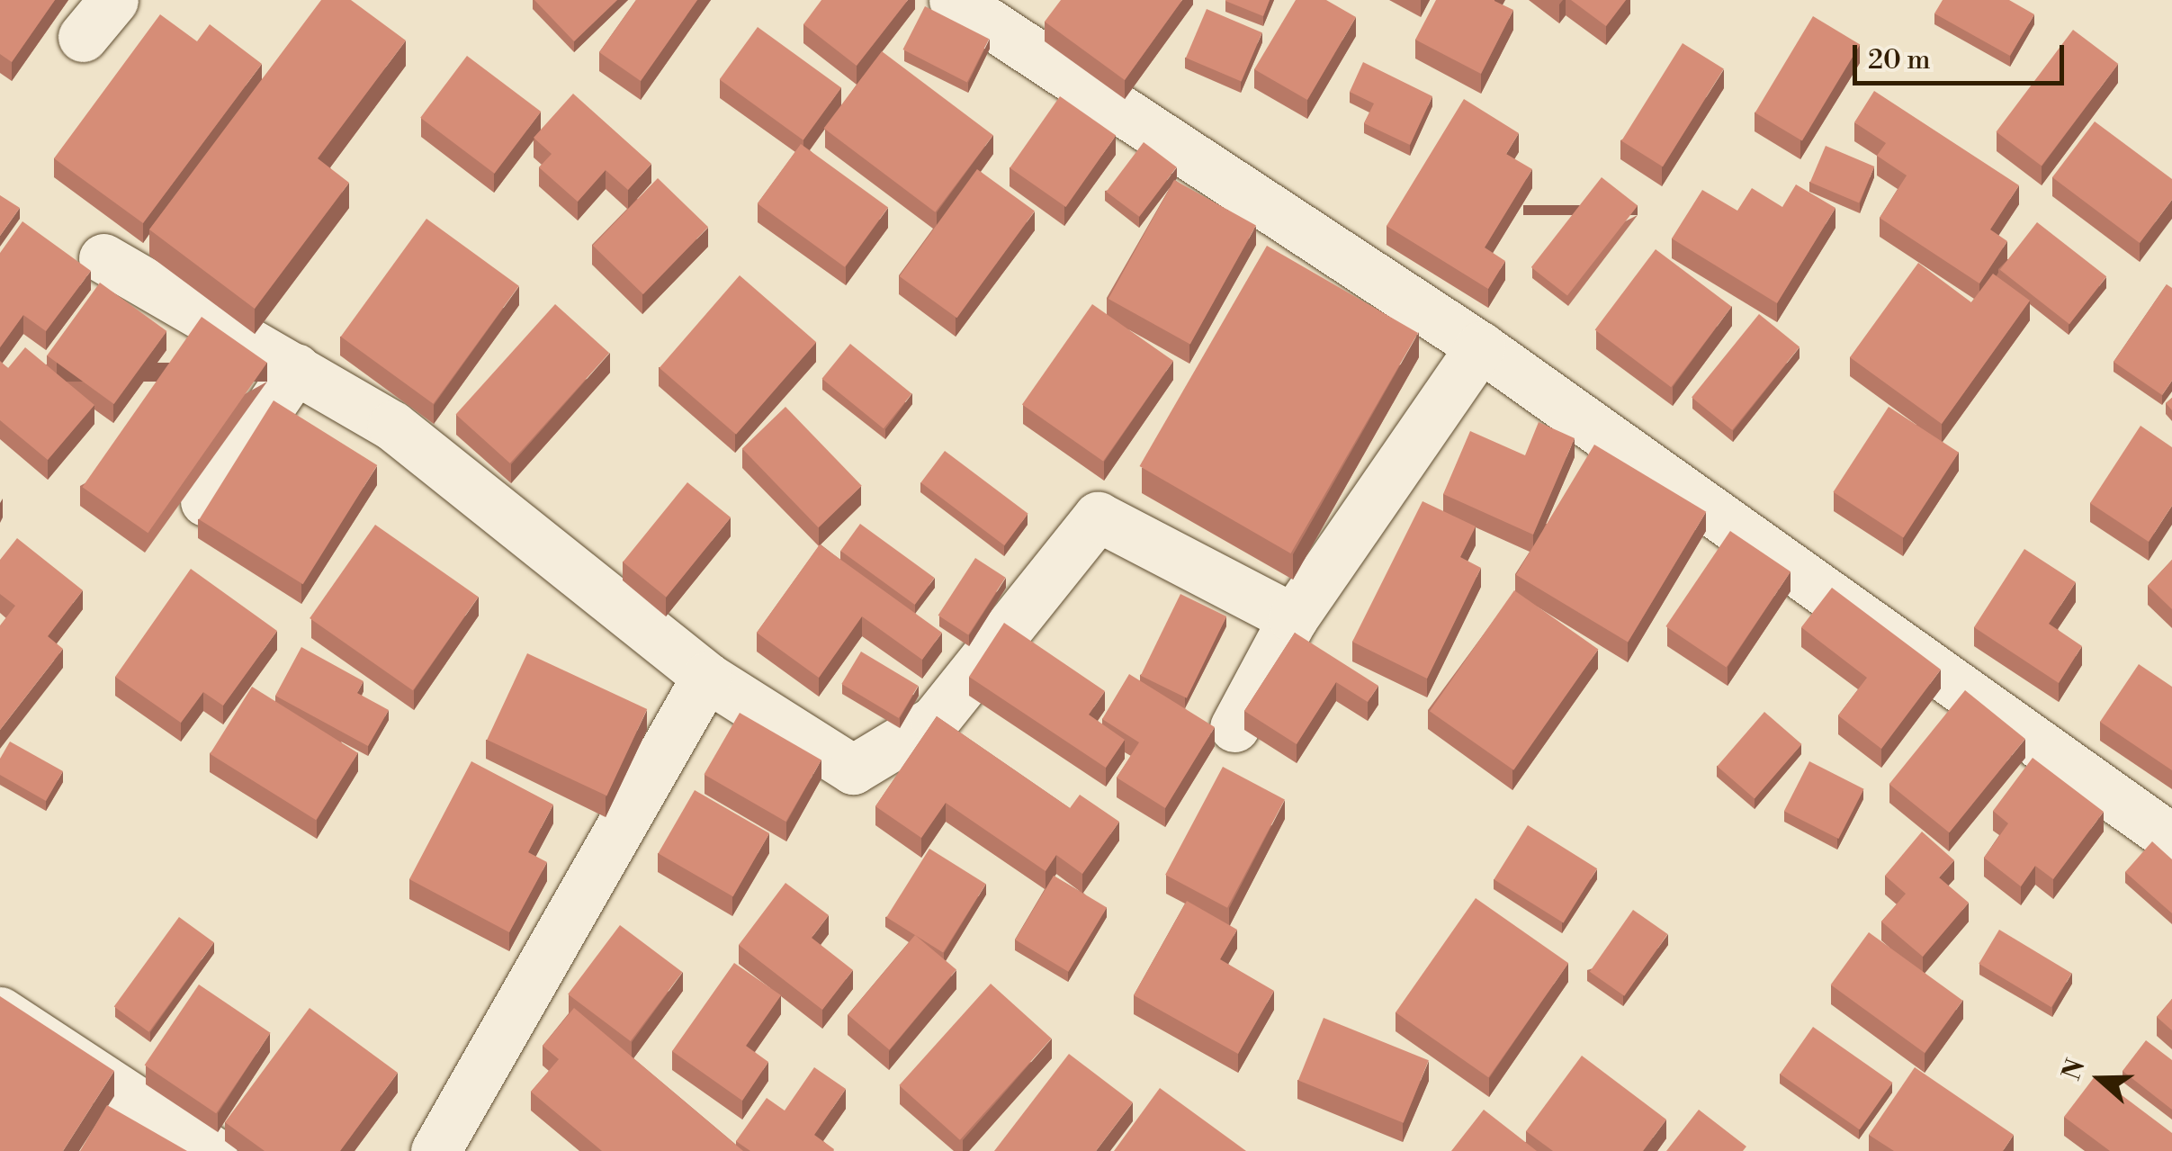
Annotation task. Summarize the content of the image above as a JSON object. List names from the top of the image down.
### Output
{
  "scale_bar": "20 m",
  "north": "left"
}
